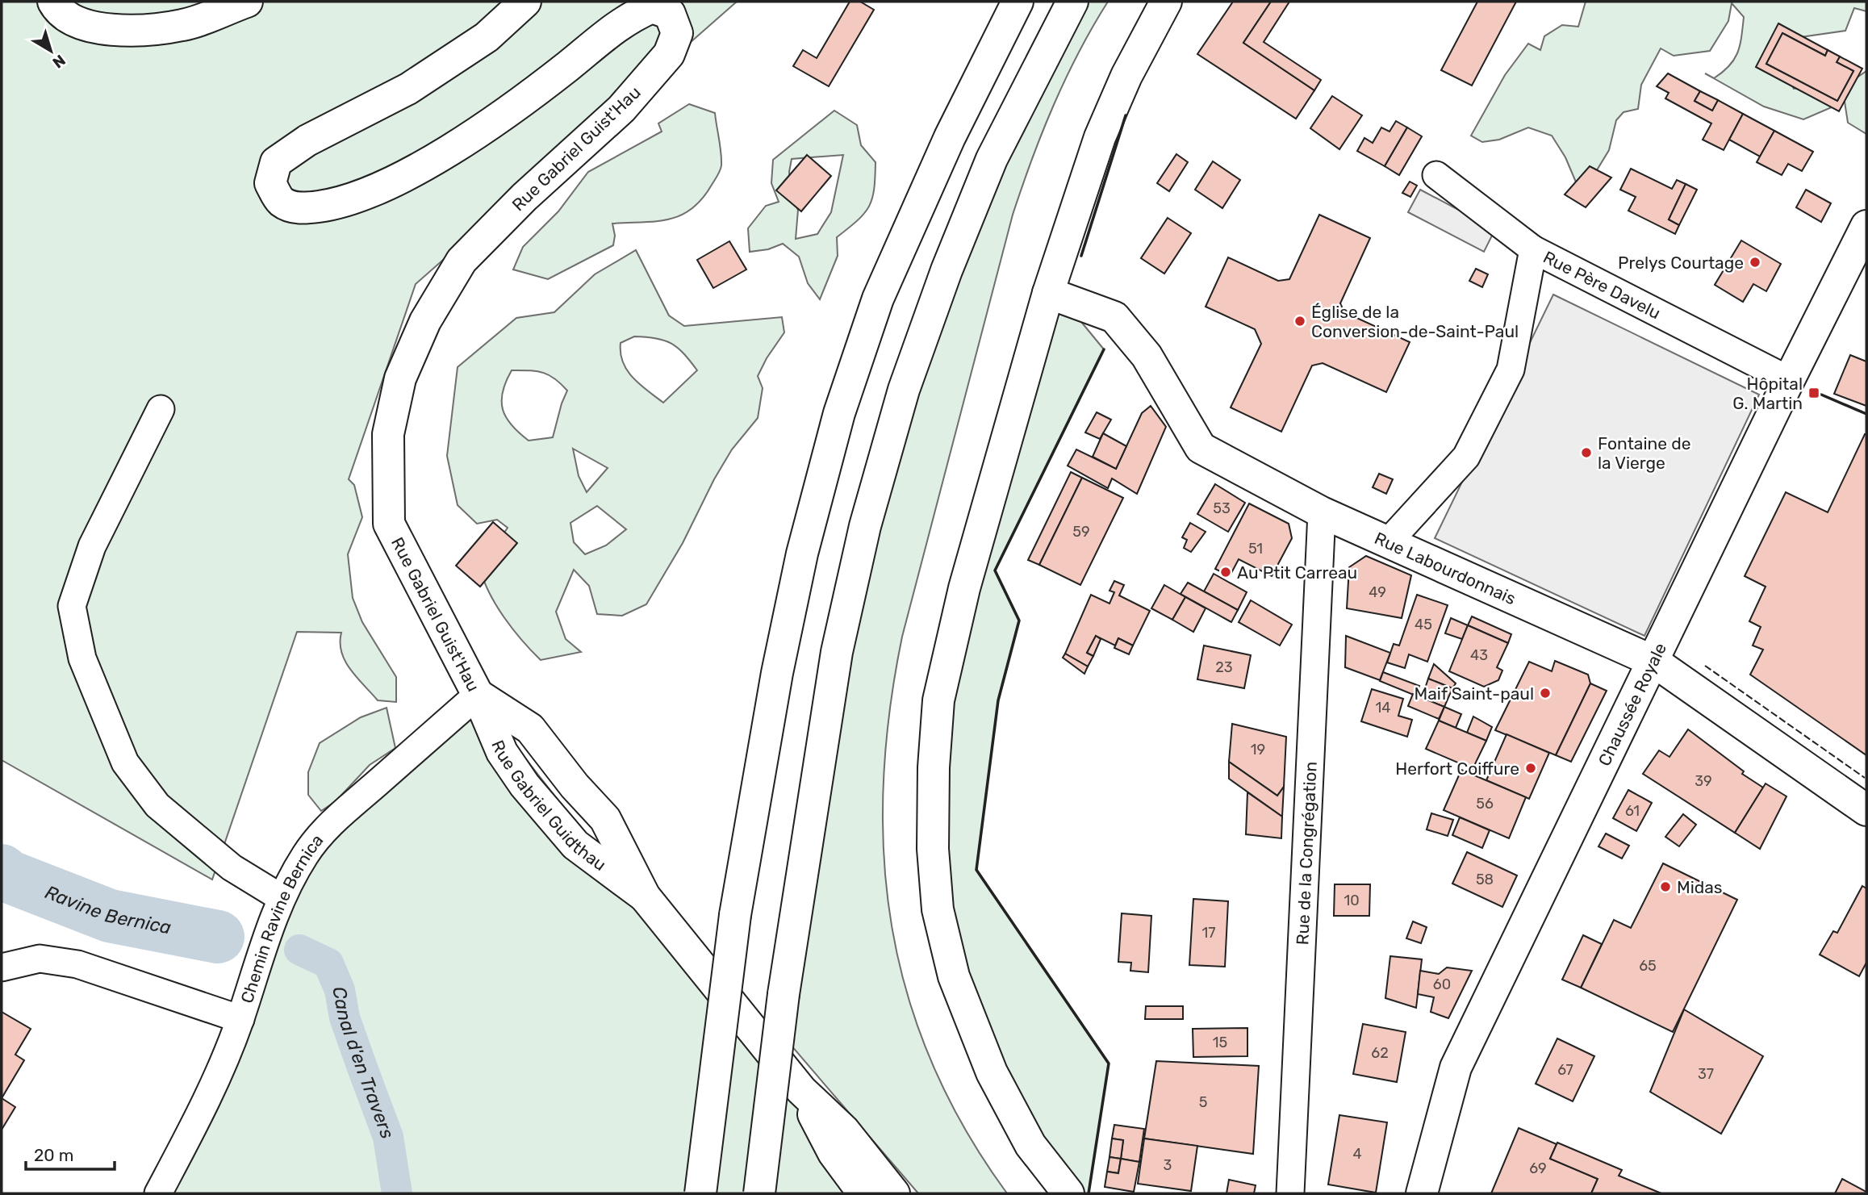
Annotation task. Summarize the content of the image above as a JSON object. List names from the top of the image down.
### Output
{
  "streets": {
    "main road": [
      "Rue Gabriel Guist'Hau",
      "Rue Labourdonnais",
      "Chaussée Royale",
      "Rue Gabriel Guidthau"
    ],
    "street": ["Rue Père Davelu", "Rue de la Congrégation", "Chemin Ravine Bernica"]
  },
  "crossings": [
    ["Rue Gabriel Guist'Hau", "Rue Gabriel Guidthau"],
    ["Rue Gabriel Guist'Hau", "Chemin Ravine Bernica"],
    ["Rue Père Davelu", "Rue Labourdonnais"],
    ["Rue Père Davelu", "Chaussée Royale"],
    ["Rue Labourdonnais", "Chaussée Royale"],
    ["Rue Labourdonnais", "Rue de la Congrégation"],
    ["Rue Gabriel Guidthau", "Chemin Ravine Bernica"]
  ],
  "water": ["Ravine Bernica", "Canal d'en Travers"],
  "places": {
    "other": [
      "Prelys Courtage",
      "Église de la Conversion-de-Saint-Paul",
      "Fontaine de la Vierge",
      "Au Ptit Carreau",
      "Maif Saint-paul",
      "Herfort Coiffure",
      "Midas"
    ],
    "transit": ["Hôpital G. Martin"]
  },
  "house_numbers": [
    "53",
    "59",
    "51",
    "49",
    "45",
    "43",
    "23",
    "14",
    "19",
    "39",
    "56",
    "61",
    "58",
    "10",
    "17",
    "65",
    "60",
    "15",
    "62",
    "67",
    "37",
    "5",
    "4",
    "3",
    "69"
  ],
  "scale_bar": "20 m",
  "north": "bottom right"
}
